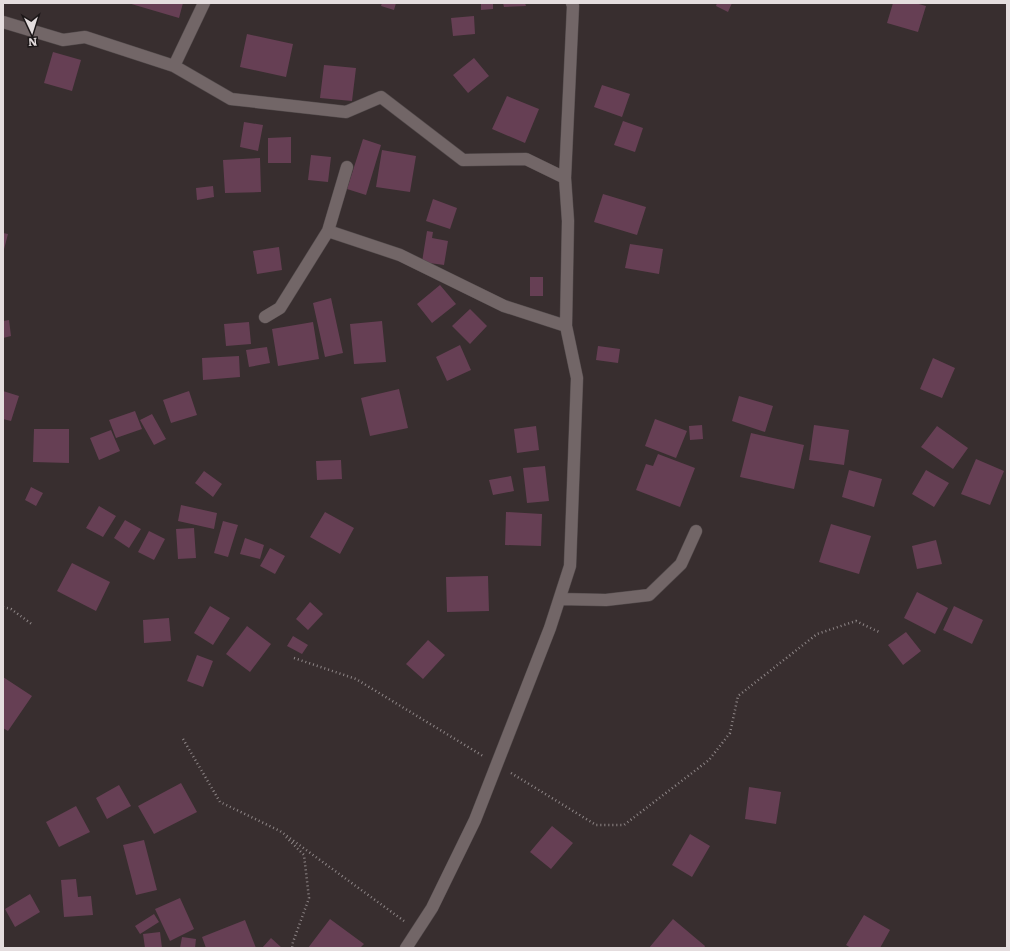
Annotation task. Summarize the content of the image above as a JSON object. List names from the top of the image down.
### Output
{
  "north": "bottom"
}
